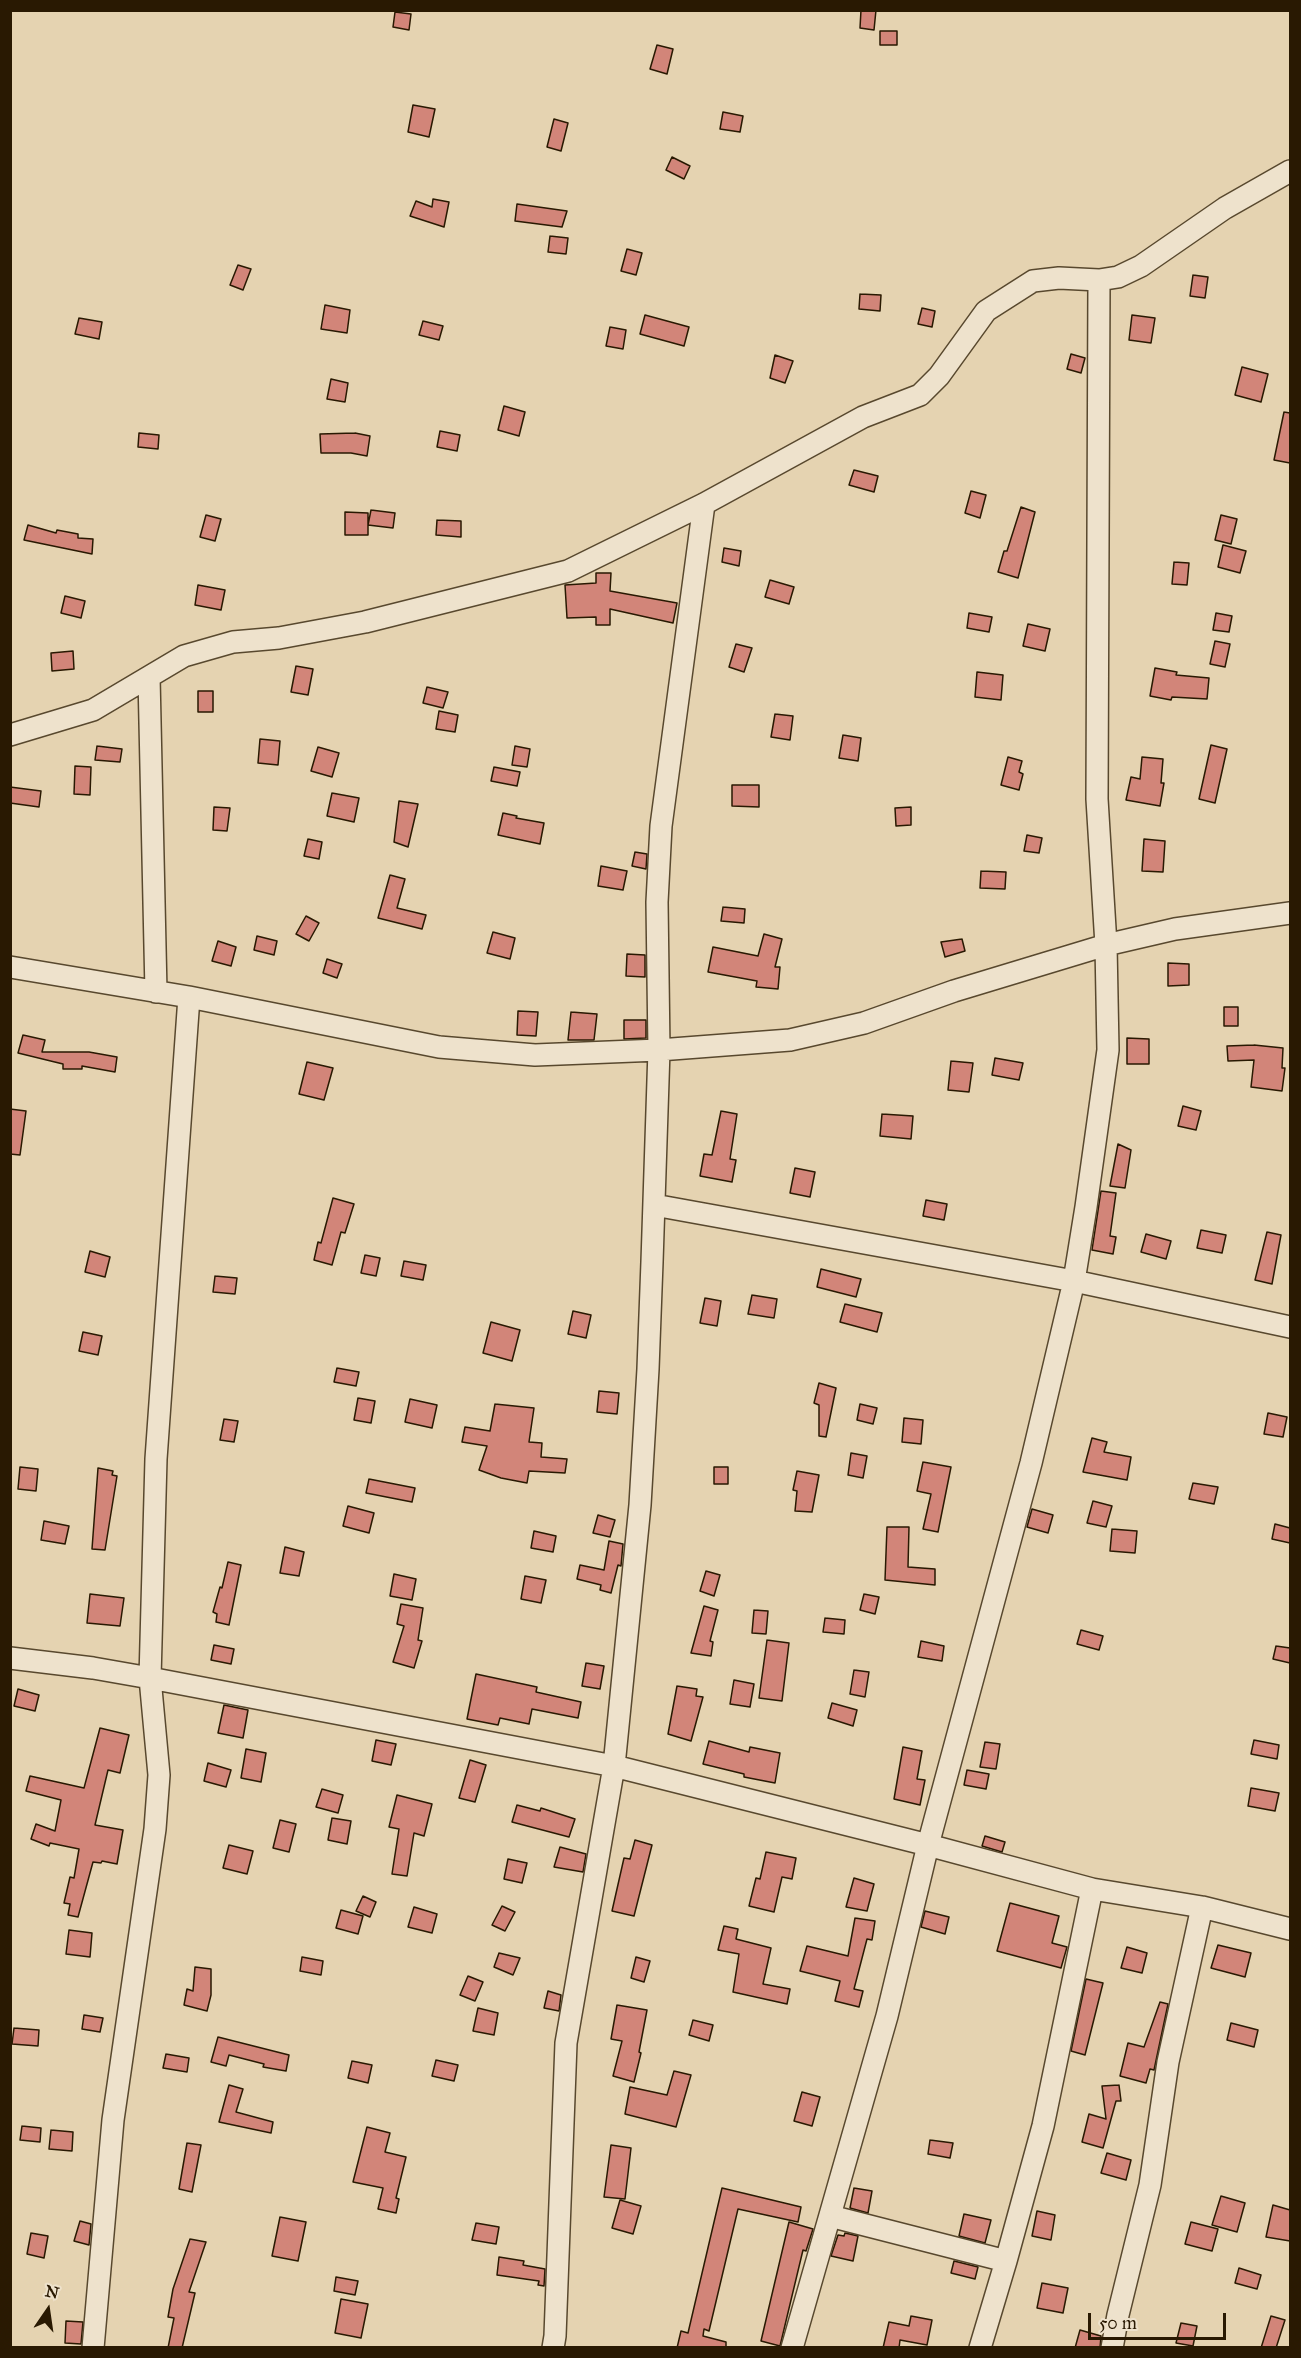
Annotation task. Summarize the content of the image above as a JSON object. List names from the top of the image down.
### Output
{
  "scale_bar": "50 m",
  "north": "top"
}
